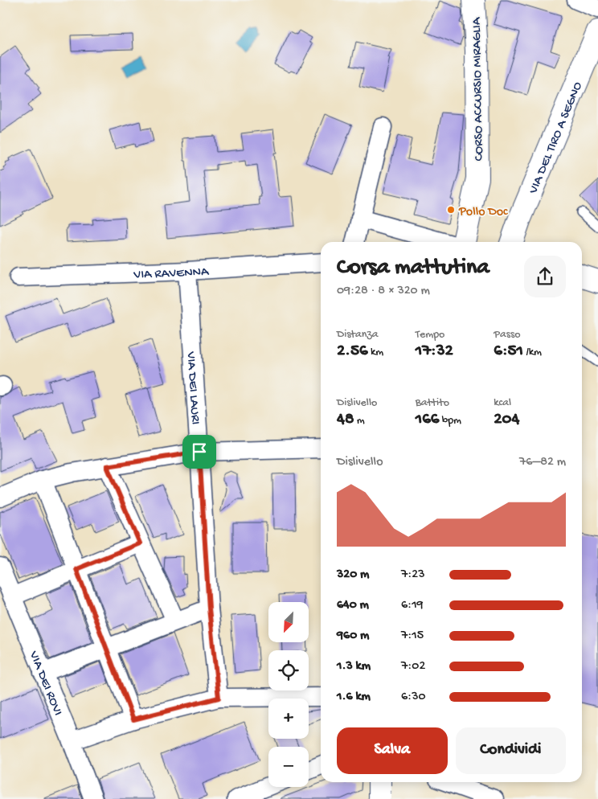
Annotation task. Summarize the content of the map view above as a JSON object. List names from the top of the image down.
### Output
{
  "streets": {
    "street": [
      "CORSO ACCURSIO MIRAGLIA",
      "VIA DEL TIRO A SEGNO",
      "VIA RAVENNA",
      "VIA DEI LAURI",
      "VIA DEI ROVI"
    ]
  },
  "crossings": [
    ["VIA RAVENNA", "VIA DEI LAURI"]
  ],
  "places": ["Pollo Doc"],
  "north": "bottom left",
  "page": {
    "heading": ["Corsa mattutina", "09:28 · 8 × 320 m"],
    "stats": [
      ["Distanza", "2.56 km"],
      ["Tempo", "17:32"],
      ["Passo", "6:51 /km"],
      ["Dislivello", "48 m"],
      ["Battito", "166 bpm"],
      ["kcal", "204"]
    ],
    "chart": ["Dislivello", "76–82 m"],
    "list": [
      {
        "name": "320 m",
        "note": "7:23"
      },
      {
        "name": "640 m",
        "note": "6:19"
      },
      {
        "name": "960 m",
        "note": "7:15"
      },
      {
        "name": "1.3 km",
        "note": "7:02"
      },
      {
        "name": "1.6 km",
        "note": "6:30"
      }
    ],
    "map_buttons": ["+", "−"],
    "buttons": ["Salva", "Condividi"]
  }
}
